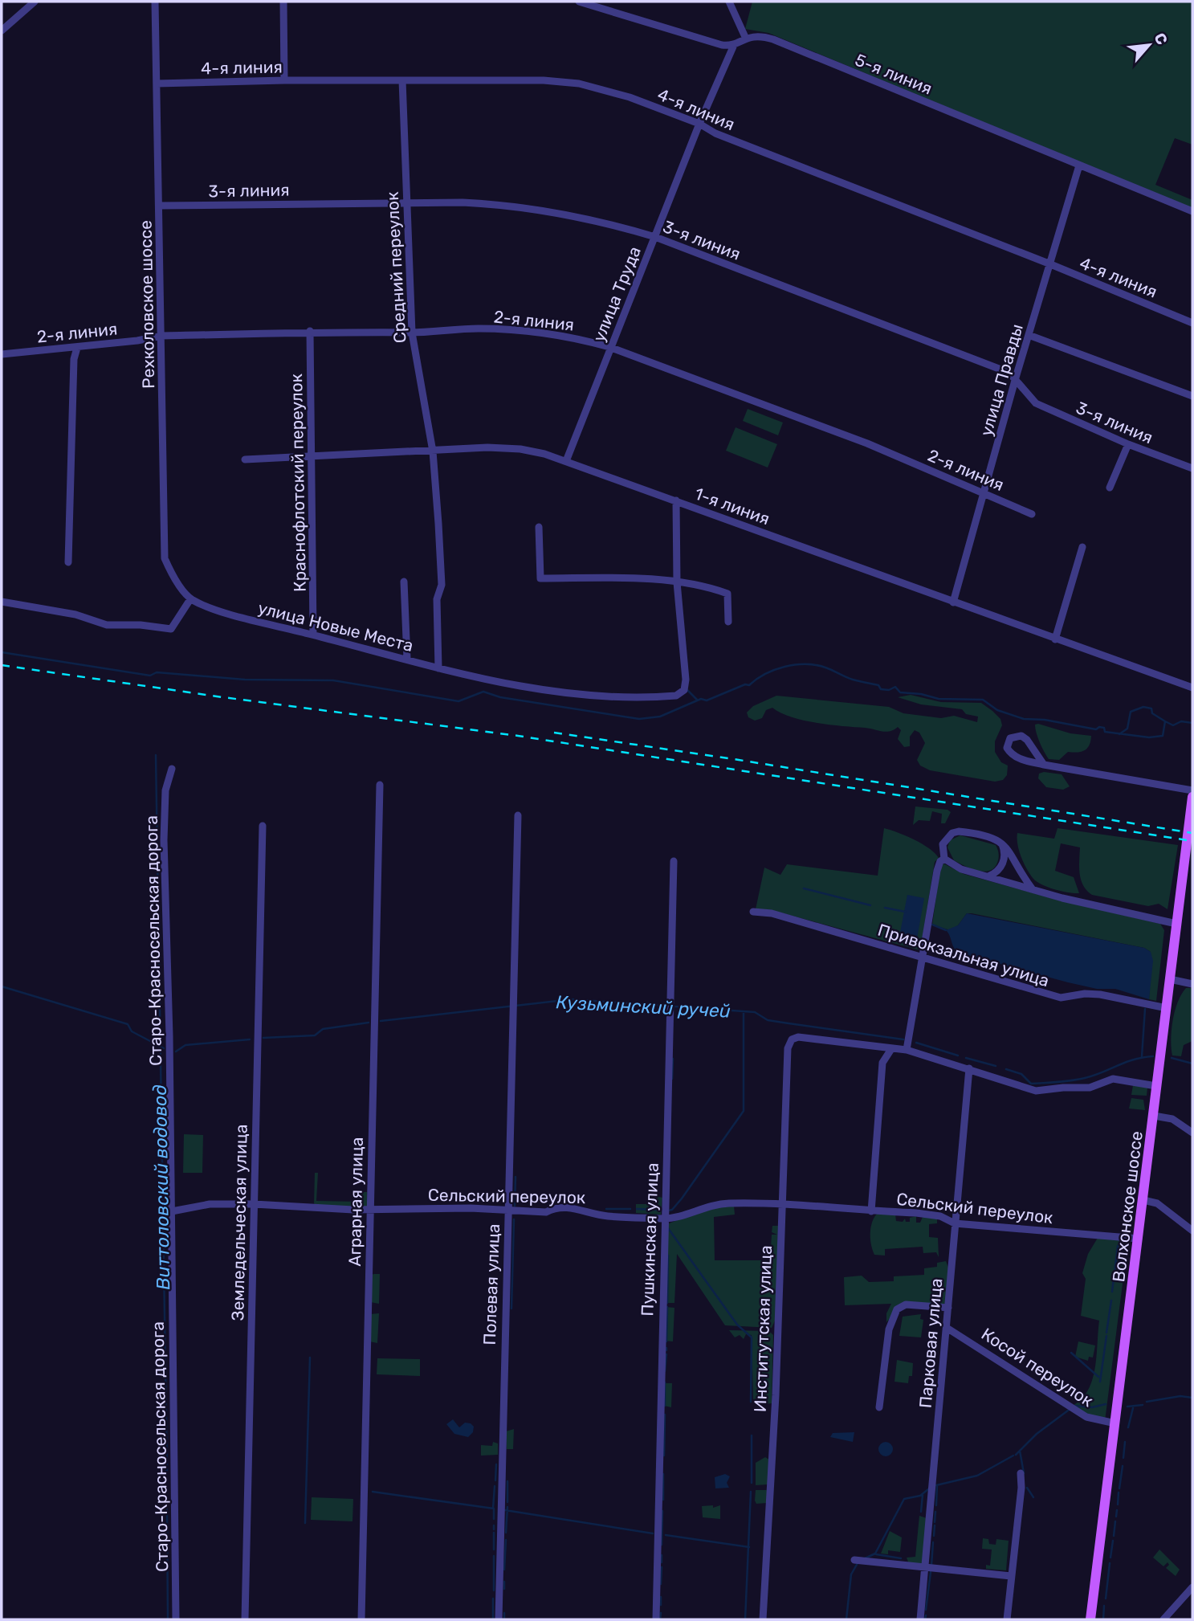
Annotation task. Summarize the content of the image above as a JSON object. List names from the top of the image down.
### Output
{
  "streets": {
    "main road": ["Волхонское шоссе"],
    "street": [
      "4-я линия",
      "5-я линия",
      "3-я линия",
      "Средний переулок",
      "улица Труда",
      "Рехколовское шоссе",
      "2-я линия",
      "улица Правды",
      "Краснофлотский переулок",
      "1-я линия",
      "улица Новые Места",
      "Старо-Красносельская дорога",
      "Привокзальная улица",
      "Сельский переулок",
      "Аграрная улица",
      "Земледельческая улица",
      "Пушкинская улица",
      "Полевая улица",
      "Институтская улица",
      "Парковая улица",
      "Косой переулок"
    ]
  },
  "crossings": [
    ["4-я линия", "Средний переулок"],
    ["4-я линия", "улица Труда"],
    ["4-я линия", "Рехколовское шоссе"],
    ["4-я линия", "улица Правды"],
    ["5-я линия", "улица Правды"],
    ["3-я линия", "Средний переулок"],
    ["3-я линия", "улица Труда"],
    ["3-я линия", "Рехколовское шоссе"],
    ["3-я линия", "улица Правды"],
    ["Средний переулок", "2-я линия"],
    ["Средний переулок", "1-я линия"],
    ["Средний переулок", "улица Новые Места"],
    ["улица Труда", "2-я линия"],
    ["улица Труда", "1-я линия"],
    ["Рехколовское шоссе", "2-я линия"],
    ["Рехколовское шоссе", "улица Новые Места"],
    ["2-я линия", "улица Правды"],
    ["2-я линия", "Краснофлотский переулок"],
    ["улица Правды", "1-я линия"],
    ["Краснофлотский переулок", "1-я линия"],
    ["Краснофлотский переулок", "улица Новые Места"],
    ["Старо-Красносельская дорога", "Сельский переулок"],
    ["Привокзальная улица", "Волхонское шоссе"],
    ["Сельский переулок", "Аграрная улица"],
    ["Сельский переулок", "Волхонское шоссе"],
    ["Сельский переулок", "Земледельческая улица"],
    ["Сельский переулок", "Пушкинская улица"],
    ["Сельский переулок", "Полевая улица"],
    ["Сельский переулок", "Институтская улица"],
    ["Сельский переулок", "Парковая улица"],
    ["Волхонское шоссе", "Косой переулок"],
    ["Парковая улица", "Косой переулок"]
  ],
  "water": ["Кузьминский ручей", "Виттоловский водовод"],
  "north": "top right"
}
